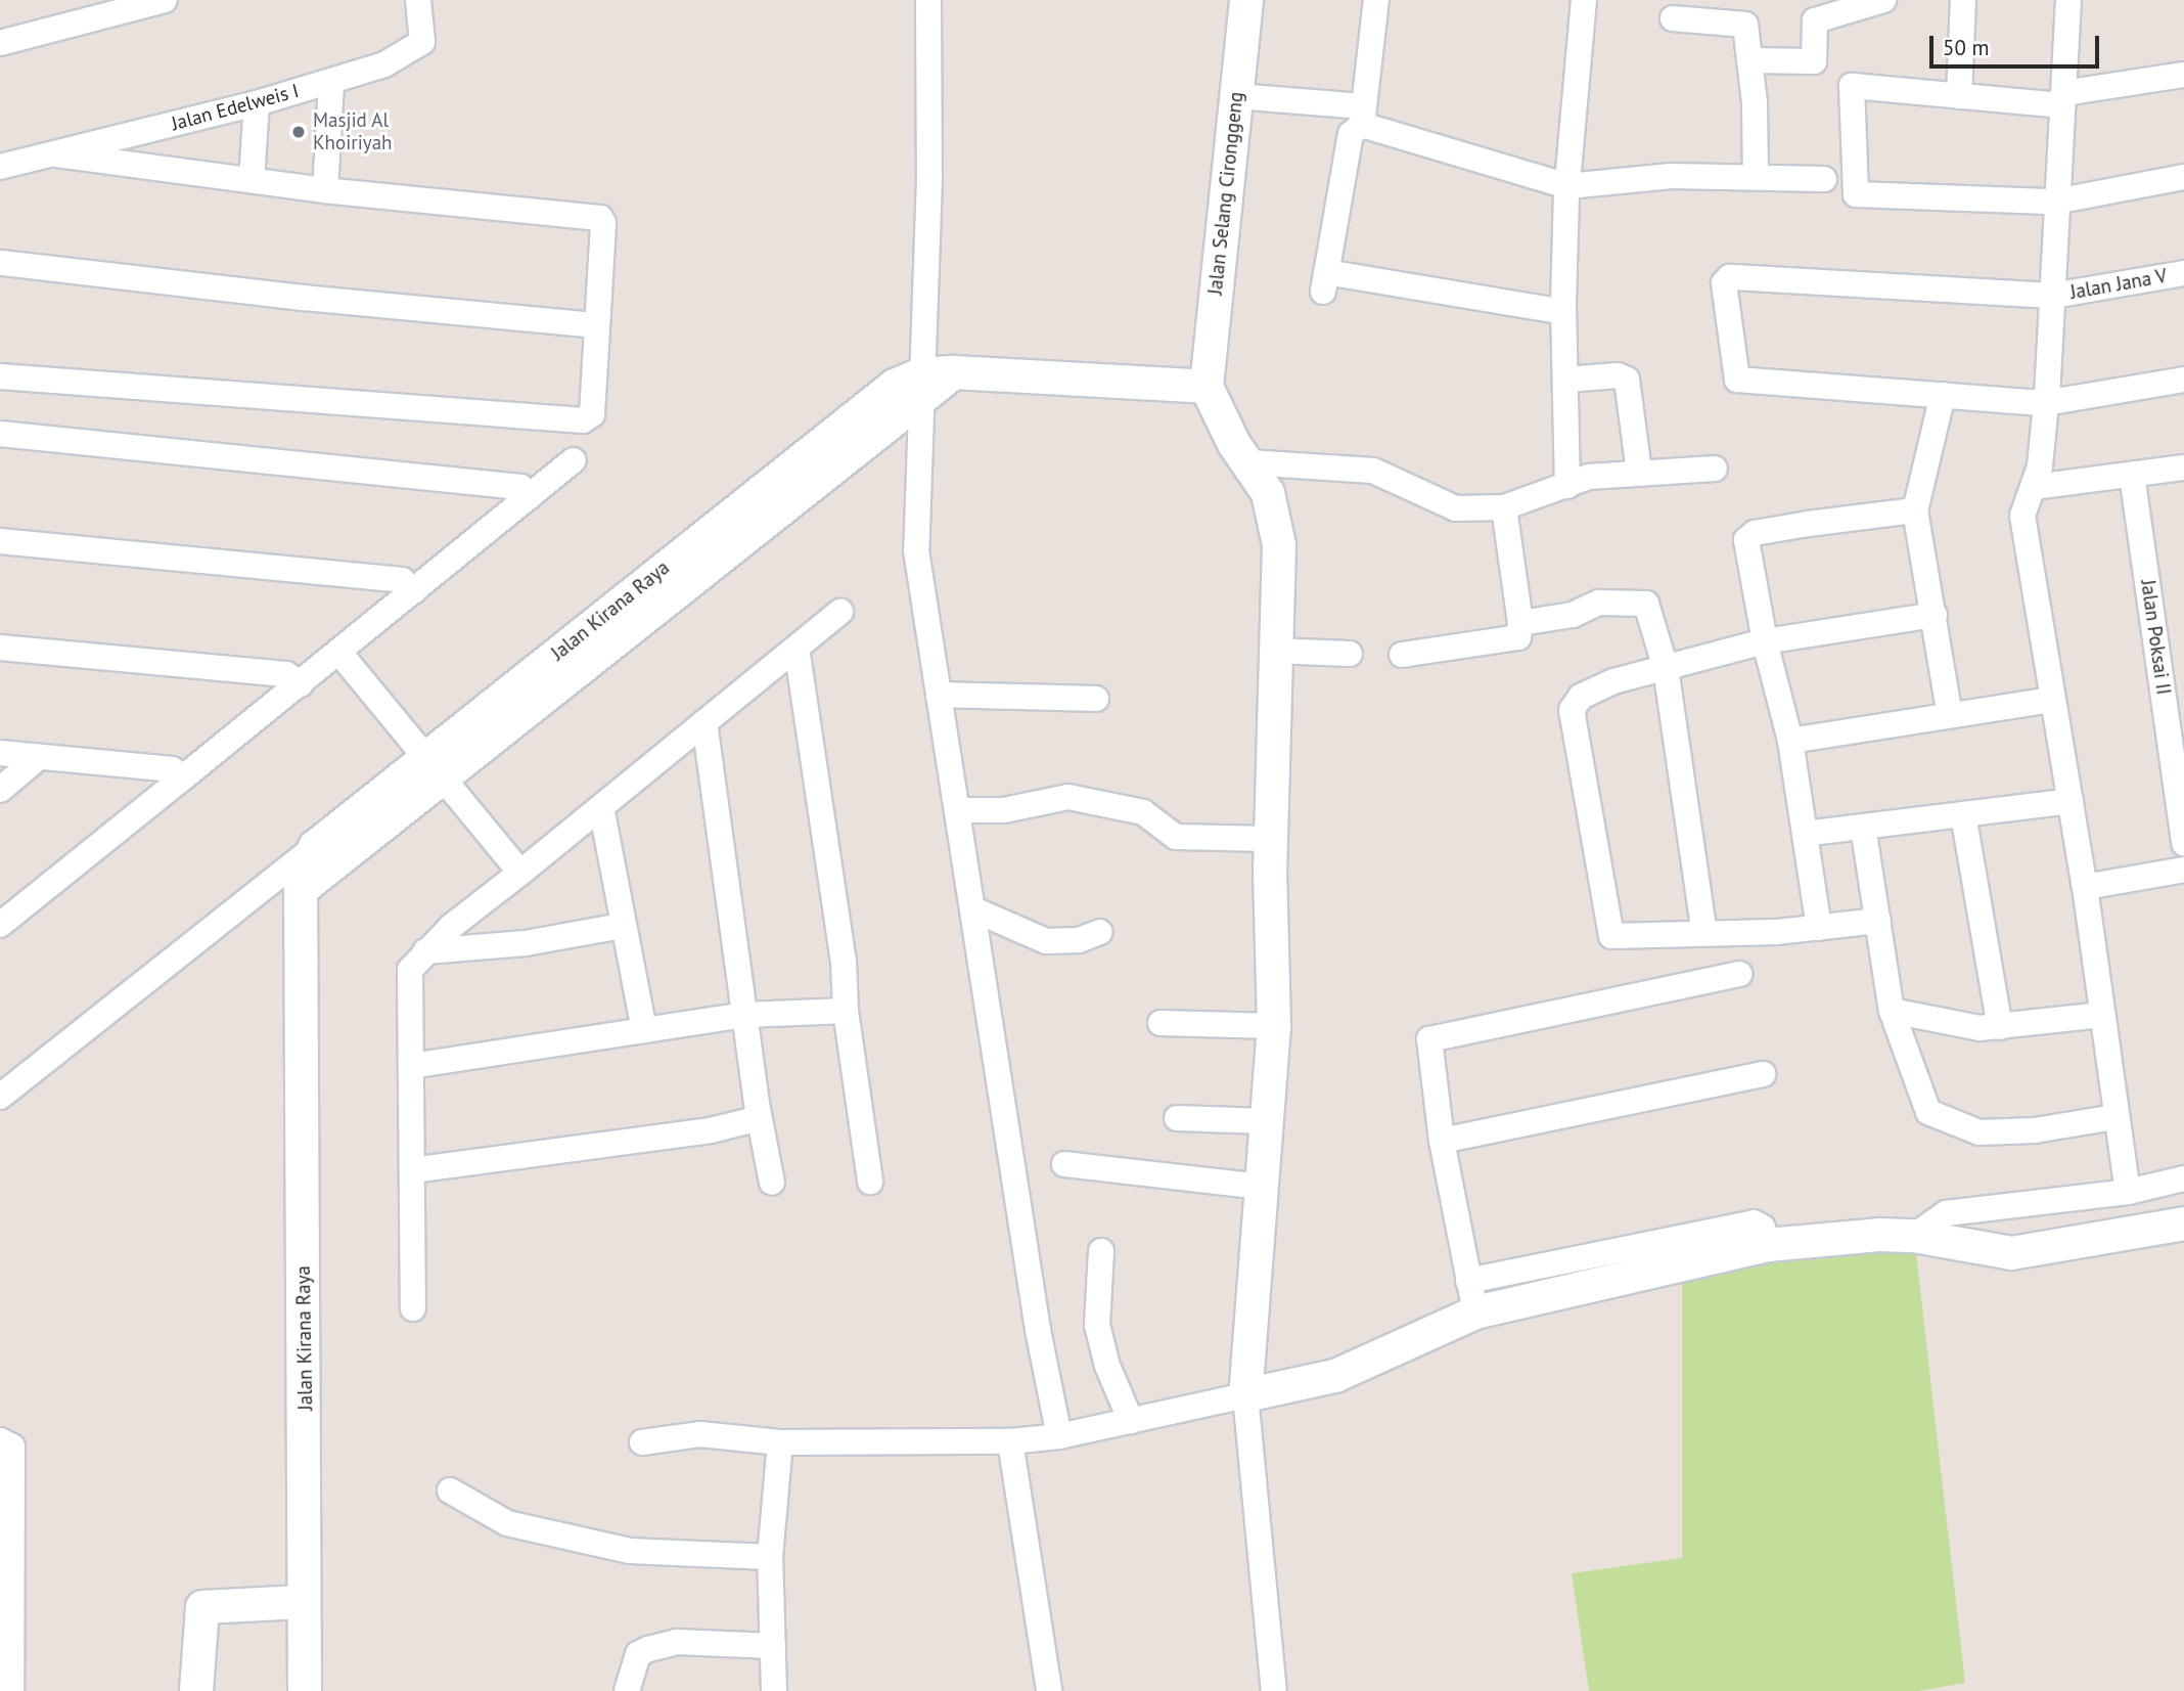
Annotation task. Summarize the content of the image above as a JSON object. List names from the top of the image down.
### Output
{
  "streets": {
    "street": [
      "Jalan Edelweis I",
      "Jalan Selang Cironggeng",
      "Jalan Jana V",
      "Jalan Kirana Raya",
      "Jalan Poksai II"
    ]
  },
  "crossings": [
    ["Jalan Selang Cironggeng", "Jalan Kirana Raya"]
  ],
  "places": ["Masjid Al Khoiriyah"],
  "scale_bar": "50 m"
}
